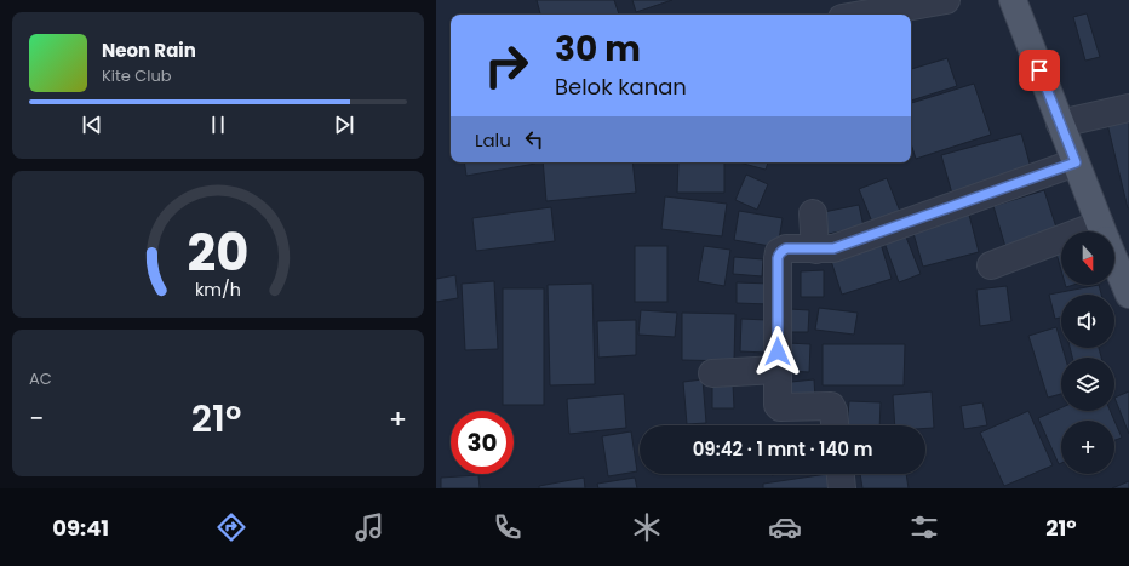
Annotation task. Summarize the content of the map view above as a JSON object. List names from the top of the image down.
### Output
{
  "north": "bottom",
  "page": {
    "turn": ["30 m", "Belok kanan"],
    "song": ["Neon Rain", "Kite Club"],
    "then": "Lalu",
    "map_buttons": "+",
    "tile": "AC",
    "heat": ["−", "21°", "+"],
    "limit": "30",
    "trip": "09:42 · 1 mnt · 140 m",
    "tabs": ["09:41", "21°"],
    "gauge": ["20", "km/h"]
  }
}
